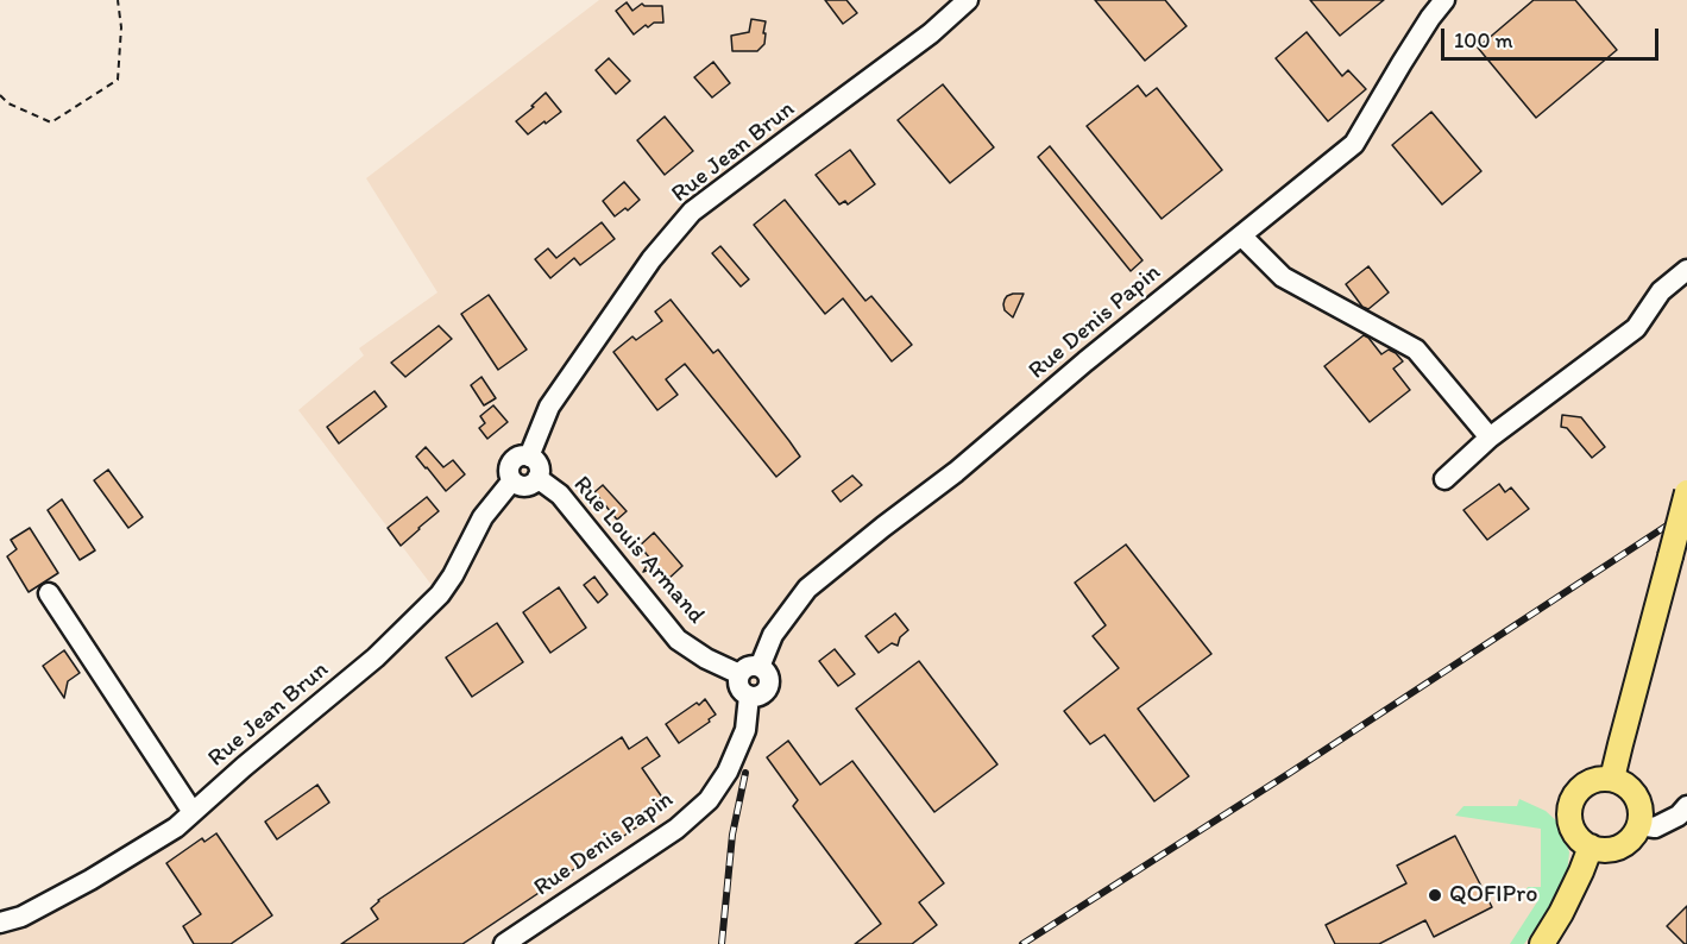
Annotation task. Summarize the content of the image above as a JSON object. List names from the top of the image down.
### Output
{
  "streets": {
    "street": ["Rue Jean Brun", "Rue Denis Papin", "Rue Louis Armand"]
  },
  "crossings": [
    ["Rue Jean Brun", "Rue Louis Armand"],
    ["Rue Denis Papin", "Rue Louis Armand"]
  ],
  "places": ["QOFIPro"],
  "scale_bar": "100 m"
}
